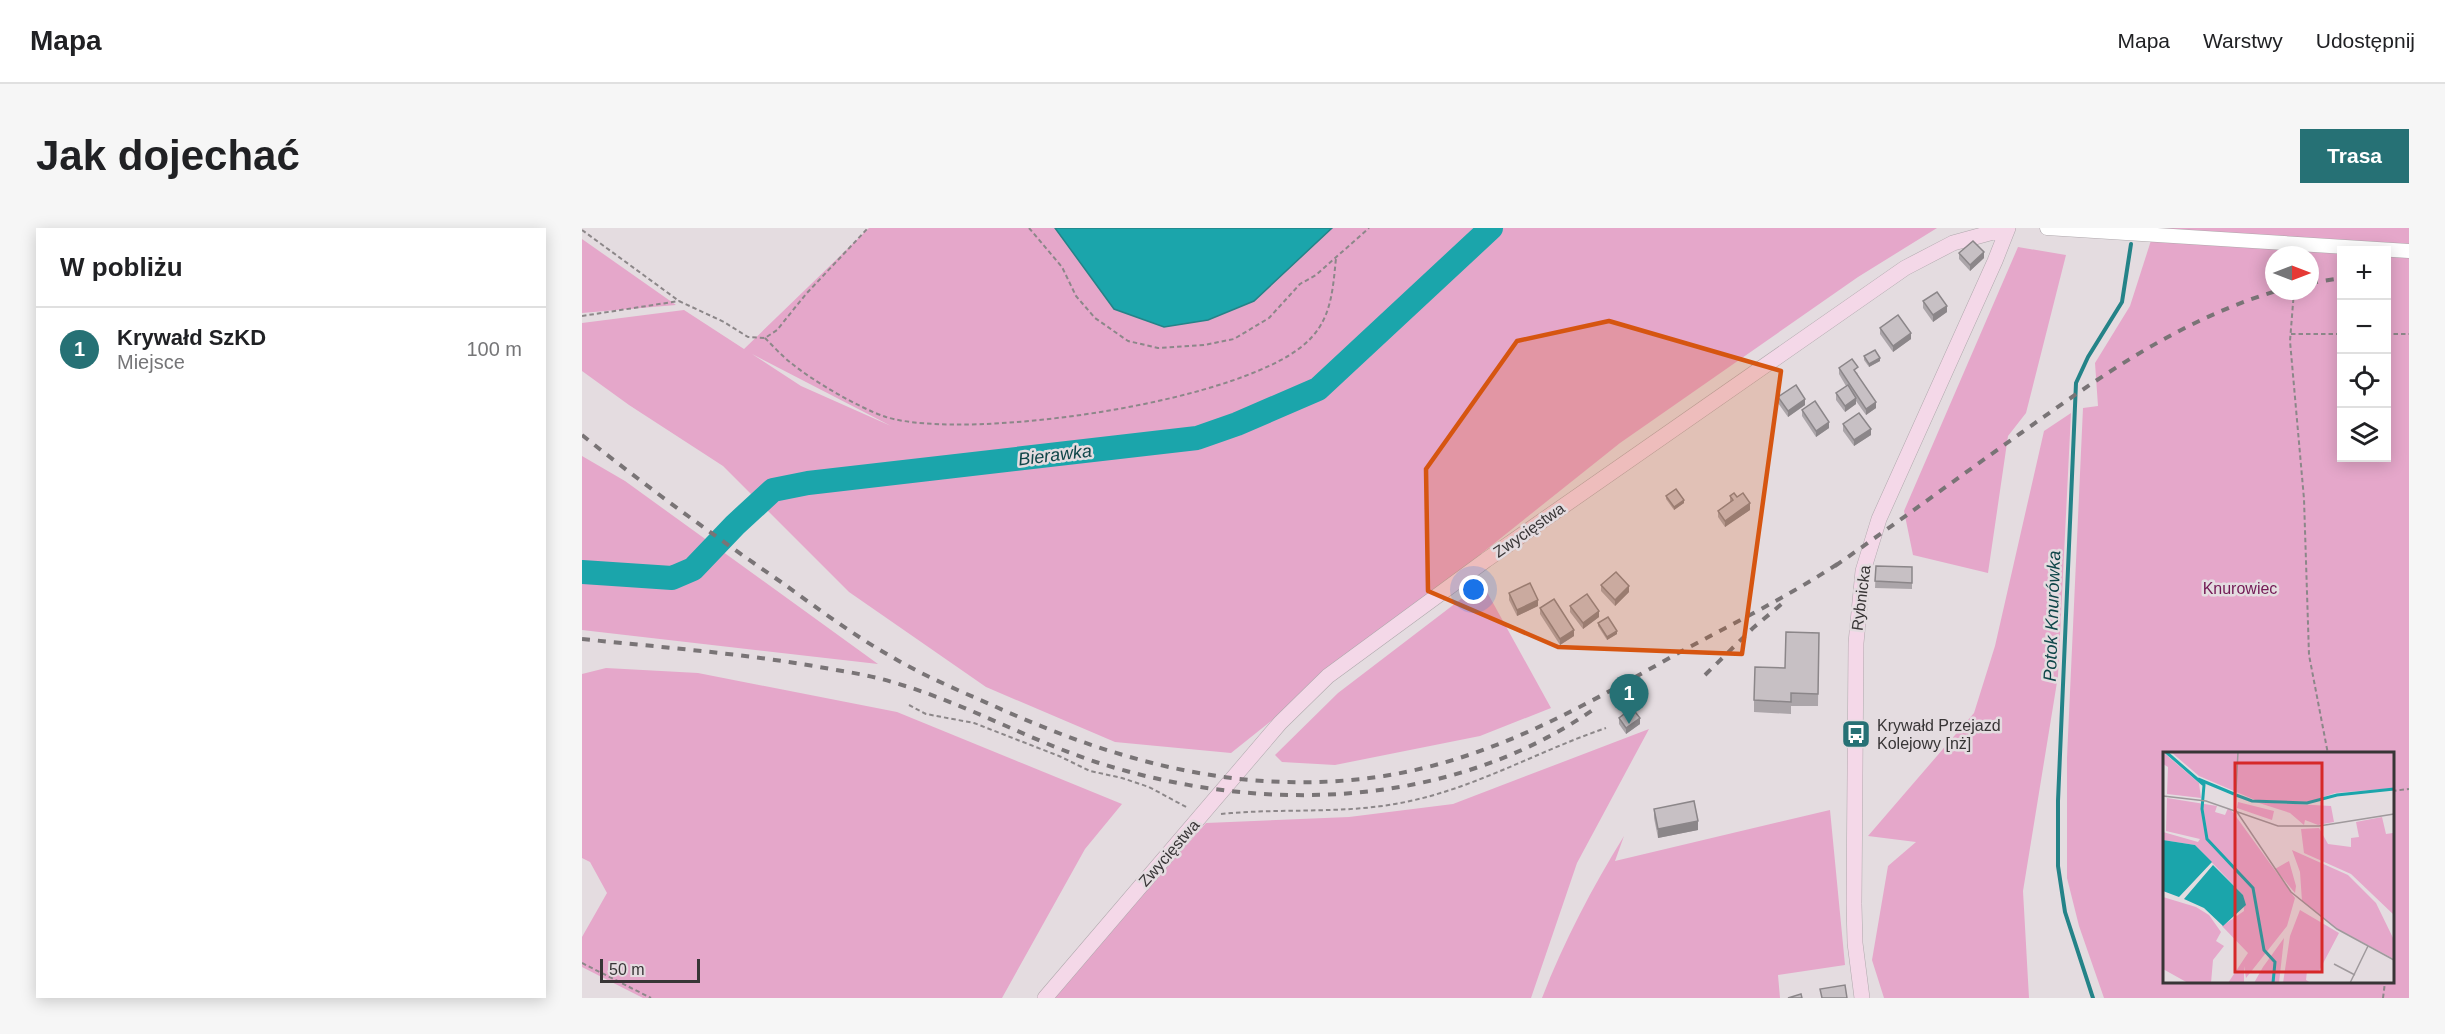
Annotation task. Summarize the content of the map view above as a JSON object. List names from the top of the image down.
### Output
{
  "streets": {
    "main road": ["Zwycięstwa", "Rybnicka"]
  },
  "crossings": [
    ["Zwycięstwa", "Rybnicka"]
  ],
  "water": ["Bierawka", "Potok Knurówka"],
  "parks": ["Knurowiec"],
  "places": {
    "bus stop": ["Krywałd Przejazd Kolejowy [nż]"]
  },
  "scale_bar": "50 m",
  "north": "right",
  "page": {
    "header": "Mapa",
    "nav": ["Mapa", "Warstwy", "Udostępnij"],
    "buttons": "Trasa",
    "title": "Jak dojechać",
    "heading": "W pobliżu",
    "map_buttons": ["+", "−"],
    "list": [
      {
        "mark": "1",
        "name": "Krywałd SzKD",
        "note": "Miejsce",
        "value": "100 m"
      }
    ],
    "pins": "1",
    "scale": "50 m"
  }
}
